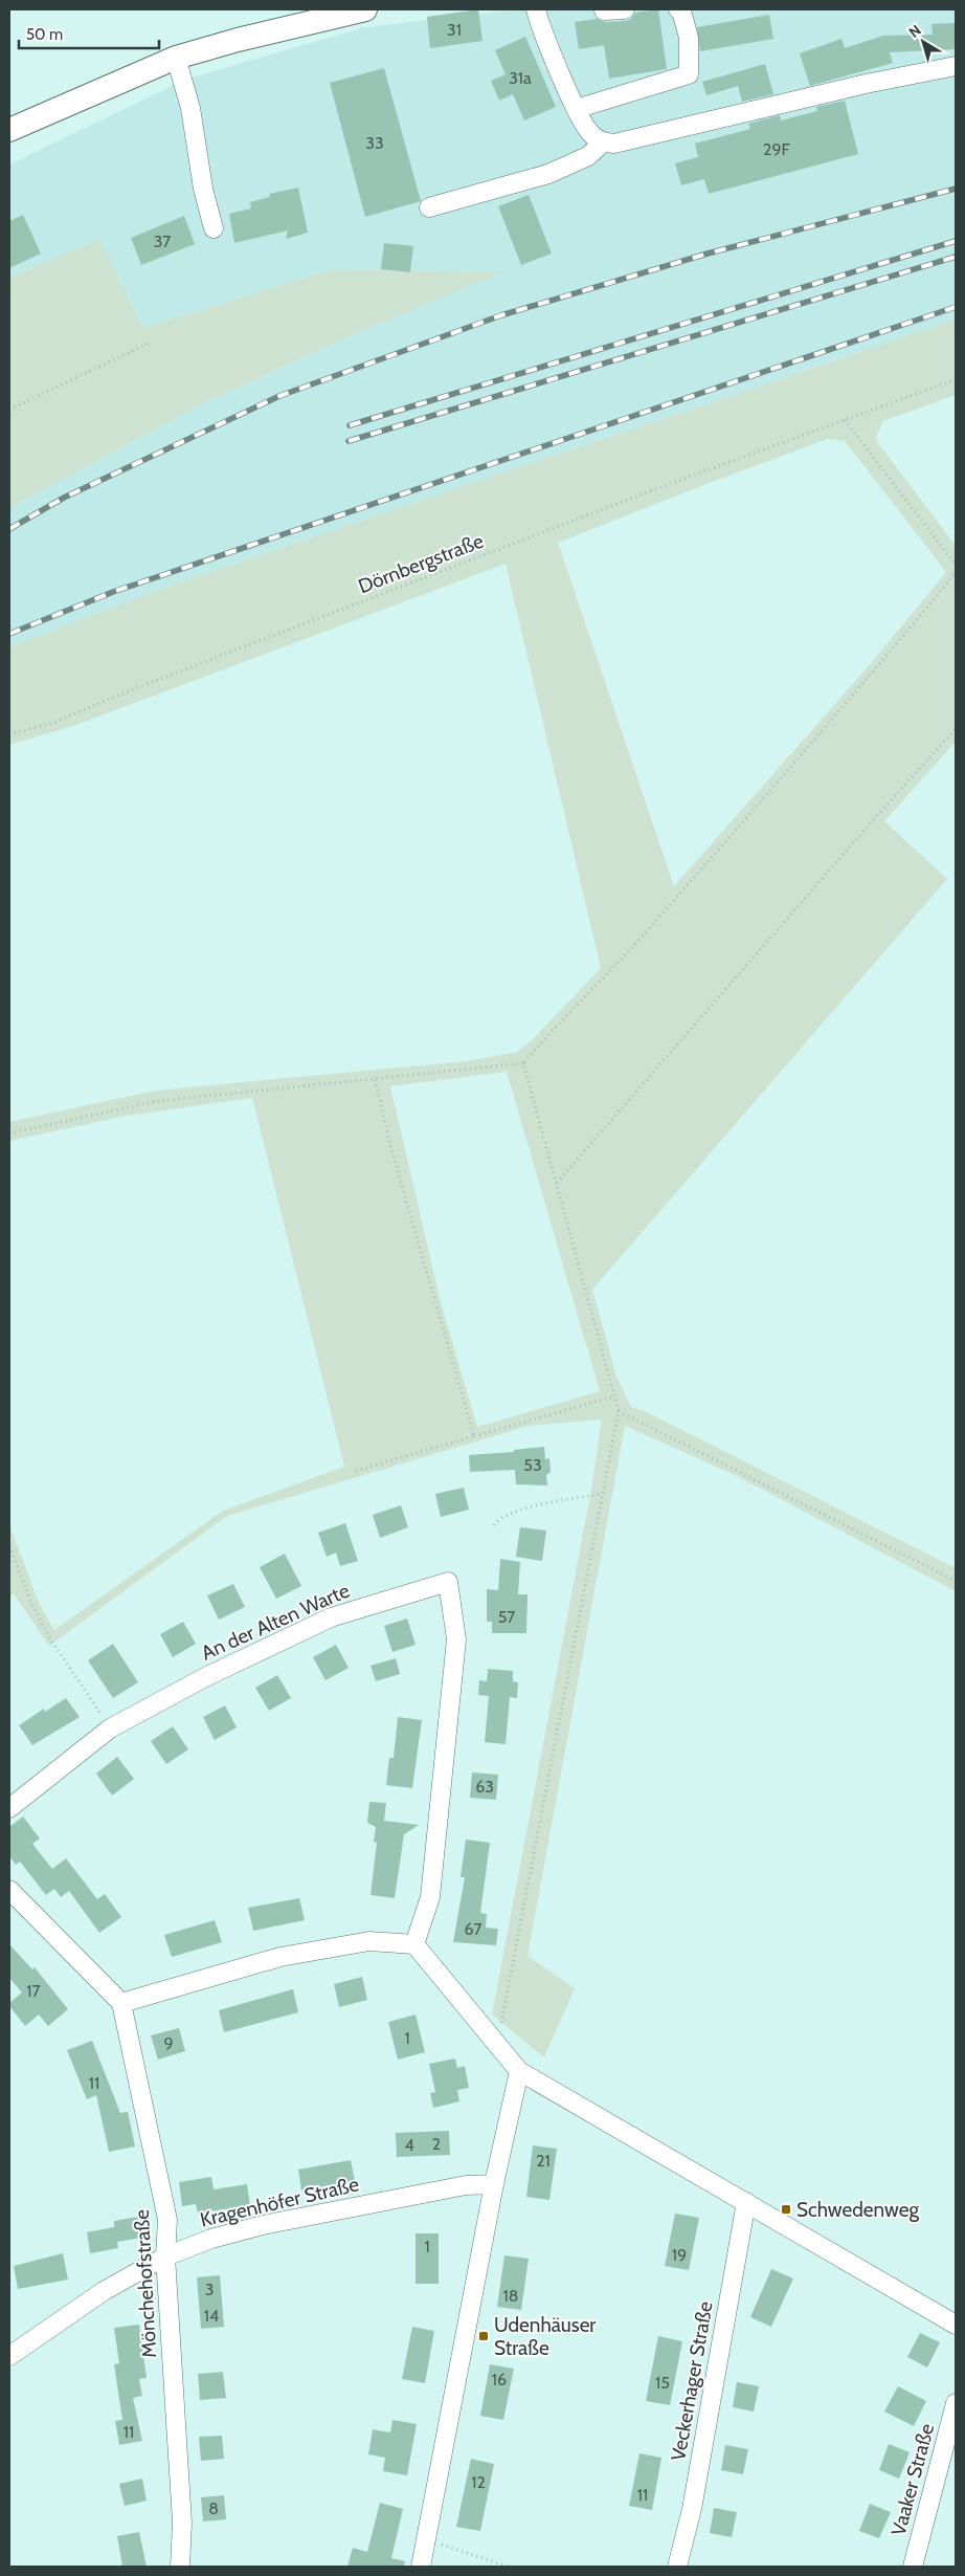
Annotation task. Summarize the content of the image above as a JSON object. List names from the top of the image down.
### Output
{
  "streets": {
    "street": [
      "An der Alten Warte",
      "Kragenhöfer Straße",
      "Mönchehofstraße",
      "Veckerhager Straße",
      "Vaaker Straße"
    ],
    "path": ["Dörnbergstraße"]
  },
  "crossings": [
    ["Kragenhöfer Straße", "Mönchehofstraße"]
  ],
  "places": {
    "transit": ["Schwedenweg", "Udenhäuser Straße"]
  },
  "house_numbers": [
    "31",
    "31a",
    "33",
    "29F",
    "37",
    "53",
    "57",
    "63",
    "67",
    "17",
    "1",
    "9",
    "11",
    "2",
    "4",
    "21",
    "1",
    "19",
    "3",
    "18",
    "14",
    "16",
    "15",
    "11",
    "12",
    "11",
    "8"
  ],
  "scale_bar": "50 m",
  "north": "top left"
}
